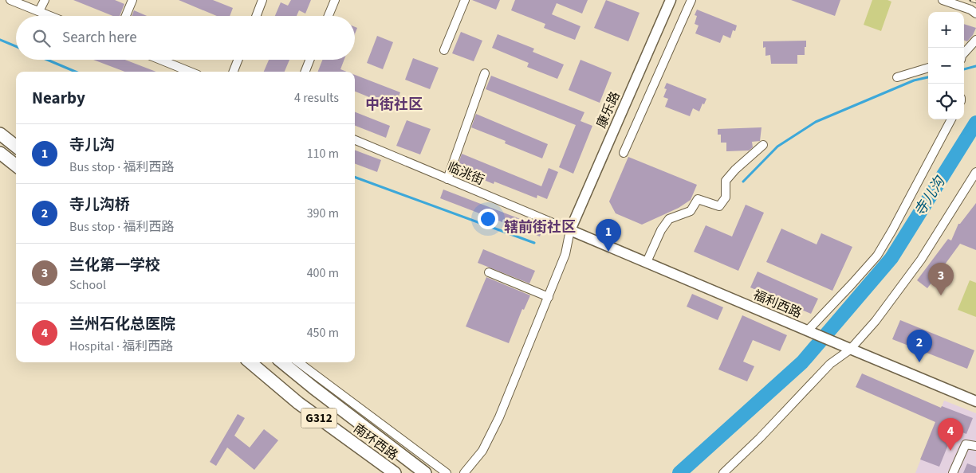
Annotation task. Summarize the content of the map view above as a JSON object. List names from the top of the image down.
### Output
{
  "streets": {
    "highway": ["G312", "南环西路"],
    "main road": ["康乐路", "福利西路"],
    "street": ["临洮街"]
  },
  "crossings": [
    ["康乐路", "临洮街"],
    ["康乐路", "福利西路"],
    ["临洮街", "福利西路"]
  ],
  "districts": ["中街社区", "辖前街社区"],
  "water": ["寺儿沟"],
  "page": {
    "map_buttons": ["+", "−"],
    "search": "Search here",
    "heading": ["Nearby", "4 results"],
    "list": [
      {
        "mark": "1",
        "name": "寺儿沟",
        "note": "Bus stop · 福利西路",
        "value": "110 m"
      },
      {
        "mark": "2",
        "name": "寺儿沟桥",
        "note": "Bus stop · 福利西路",
        "value": "390 m"
      },
      {
        "mark": "3",
        "name": "兰化第一学校",
        "note": "School",
        "value": "400 m"
      },
      {
        "mark": "4",
        "name": "兰州石化总医院",
        "note": "Hospital · 福利西路",
        "value": "450 m"
      }
    ],
    "pins": [
      "1",
      "3",
      "2",
      "4"
    ]
  }
}
